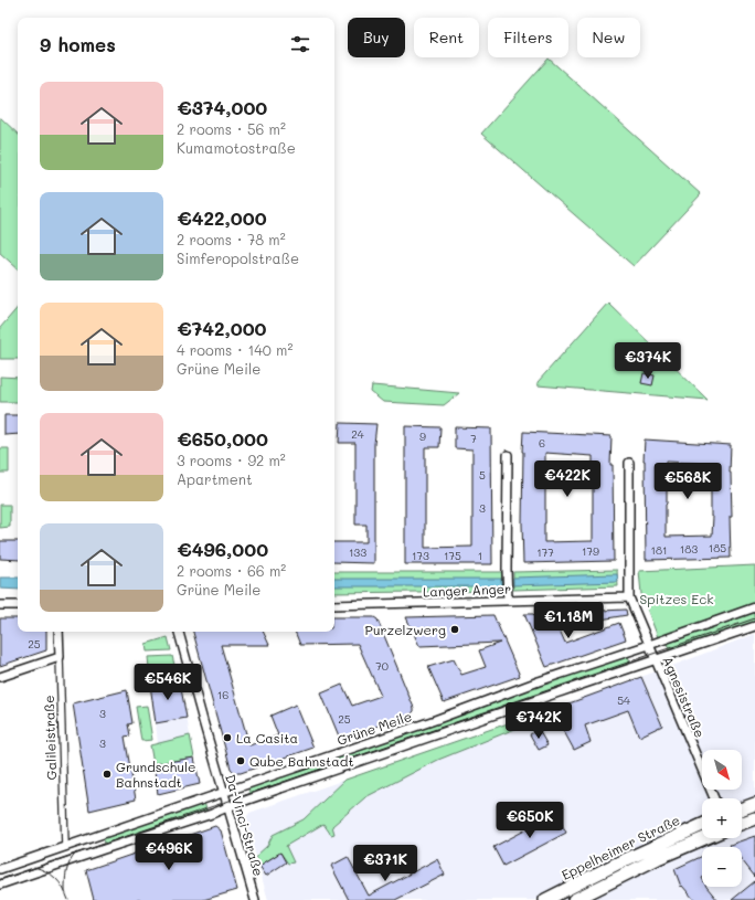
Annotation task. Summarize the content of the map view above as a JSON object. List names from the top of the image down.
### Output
{
  "streets": {
    "main road": ["Eppelheimer Straße"],
    "street": [
      "Langer Anger",
      "Agnesistraße",
      "Grüne Meile",
      "Galileistraße",
      "Da-Vinci-Straße"
    ]
  },
  "crossings": [
    ["Langer Anger", "Agnesistraße"],
    ["Agnesistraße", "Grüne Meile"],
    ["Grüne Meile", "Galileistraße"],
    ["Grüne Meile", "Da-Vinci-Straße"]
  ],
  "parks": ["Spitzes Eck"],
  "places": [
    "Purzelzwerg",
    "La Casita",
    "Qube Bahnstadt",
    "Grundschule Bahnstadt"
  ],
  "house_numbers": [
    "24",
    "9",
    "7",
    "6",
    "5",
    "3",
    "185",
    "183",
    "181",
    "179",
    "133",
    "177",
    "173",
    "175",
    "1",
    "25",
    "70",
    "16",
    "54",
    "3",
    "25",
    "3"
  ],
  "north": "bottom right",
  "page": {
    "chip": [
      "Buy",
      "Rent",
      "Filters",
      "New"
    ],
    "heading": "9 homes",
    "list": [
      {
        "name": "€374,000",
        "note": "2 rooms · 56 m² · Kumamotostraße"
      },
      {
        "name": "€422,000",
        "note": "2 rooms · 78 m² · Simferopolstraße"
      },
      {
        "name": "€742,000",
        "note": "4 rooms · 140 m² · Grüne Meile"
      },
      {
        "name": "€650,000",
        "note": "3 rooms · 92 m² · Apartment"
      },
      {
        "name": "€496,000",
        "note": "2 rooms · 66 m² · Grüne Meile"
      }
    ],
    "price": [
      "€374K",
      "€422K",
      "€568K",
      "€1.18M",
      "€546K",
      "€742K",
      "€650K",
      "€496K",
      "€371K"
    ],
    "map_buttons": ["+", "−"]
  }
}
